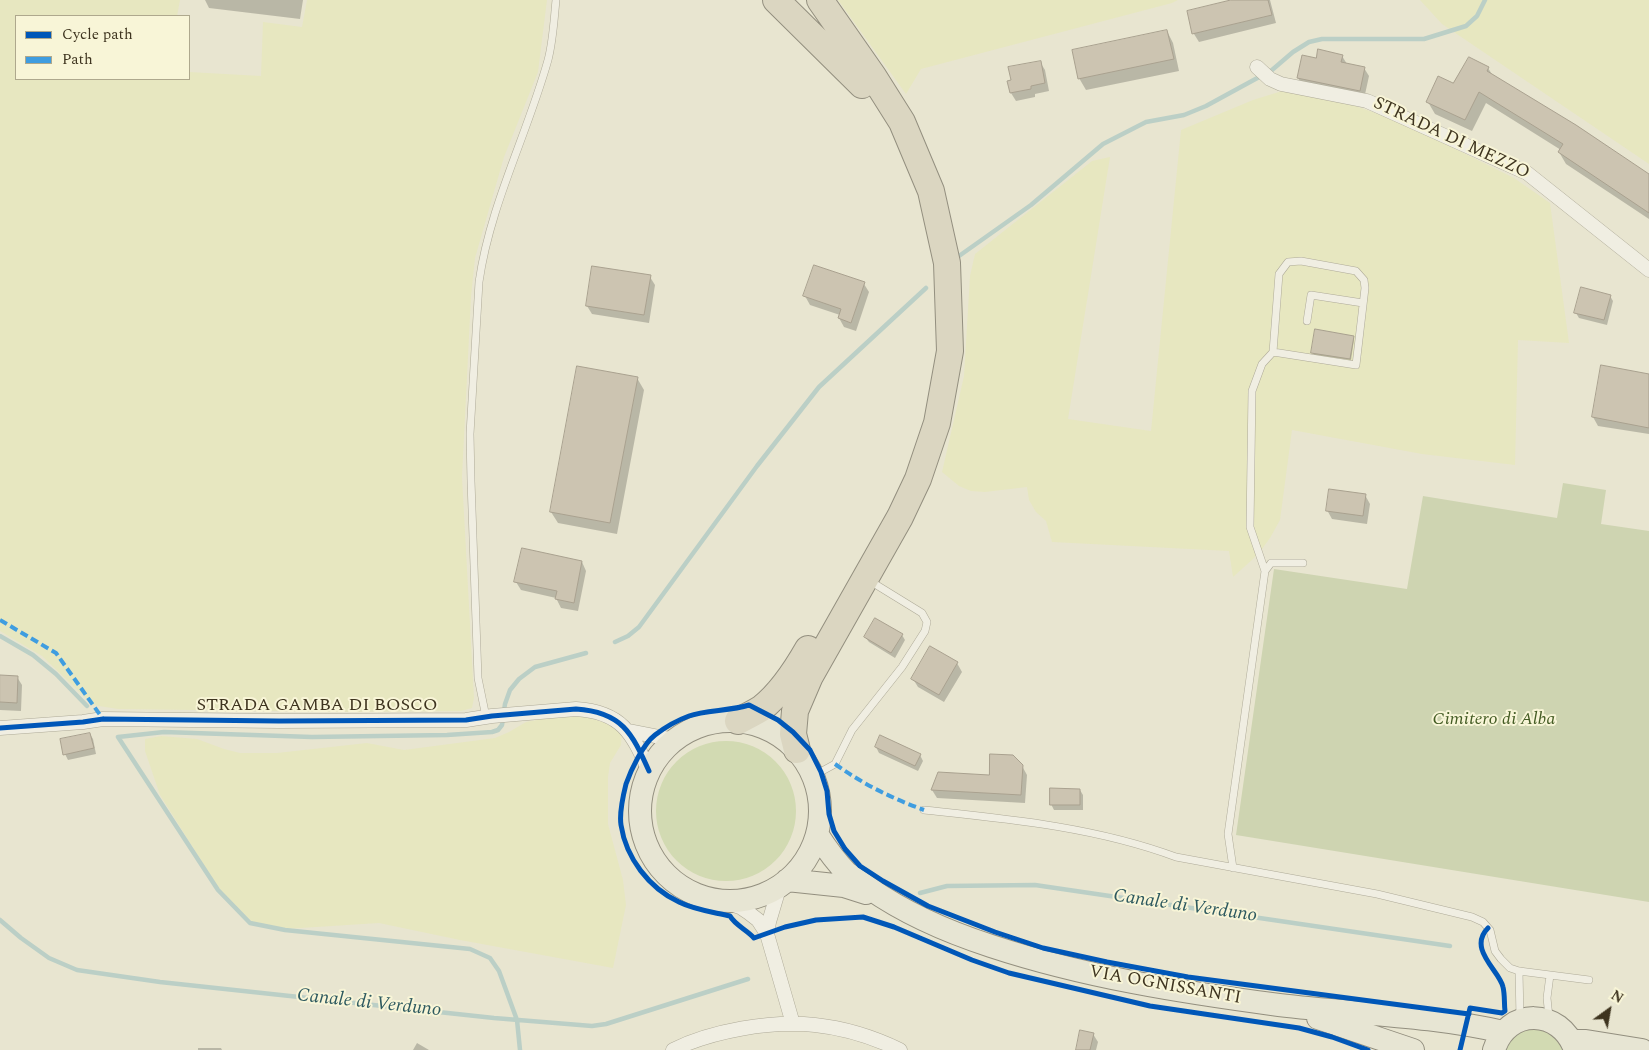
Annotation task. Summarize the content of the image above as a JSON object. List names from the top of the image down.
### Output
{
  "streets": {
    "main road": ["VIA OGNISSANTI"],
    "street": ["STRADA DI MEZZO", "STRADA GAMBA DI BOSCO"]
  },
  "water": ["Canale di Verduno"],
  "parks": ["Cimitero di Alba"],
  "legend": ["Cycle path", "Path"],
  "north": "top right"
}
